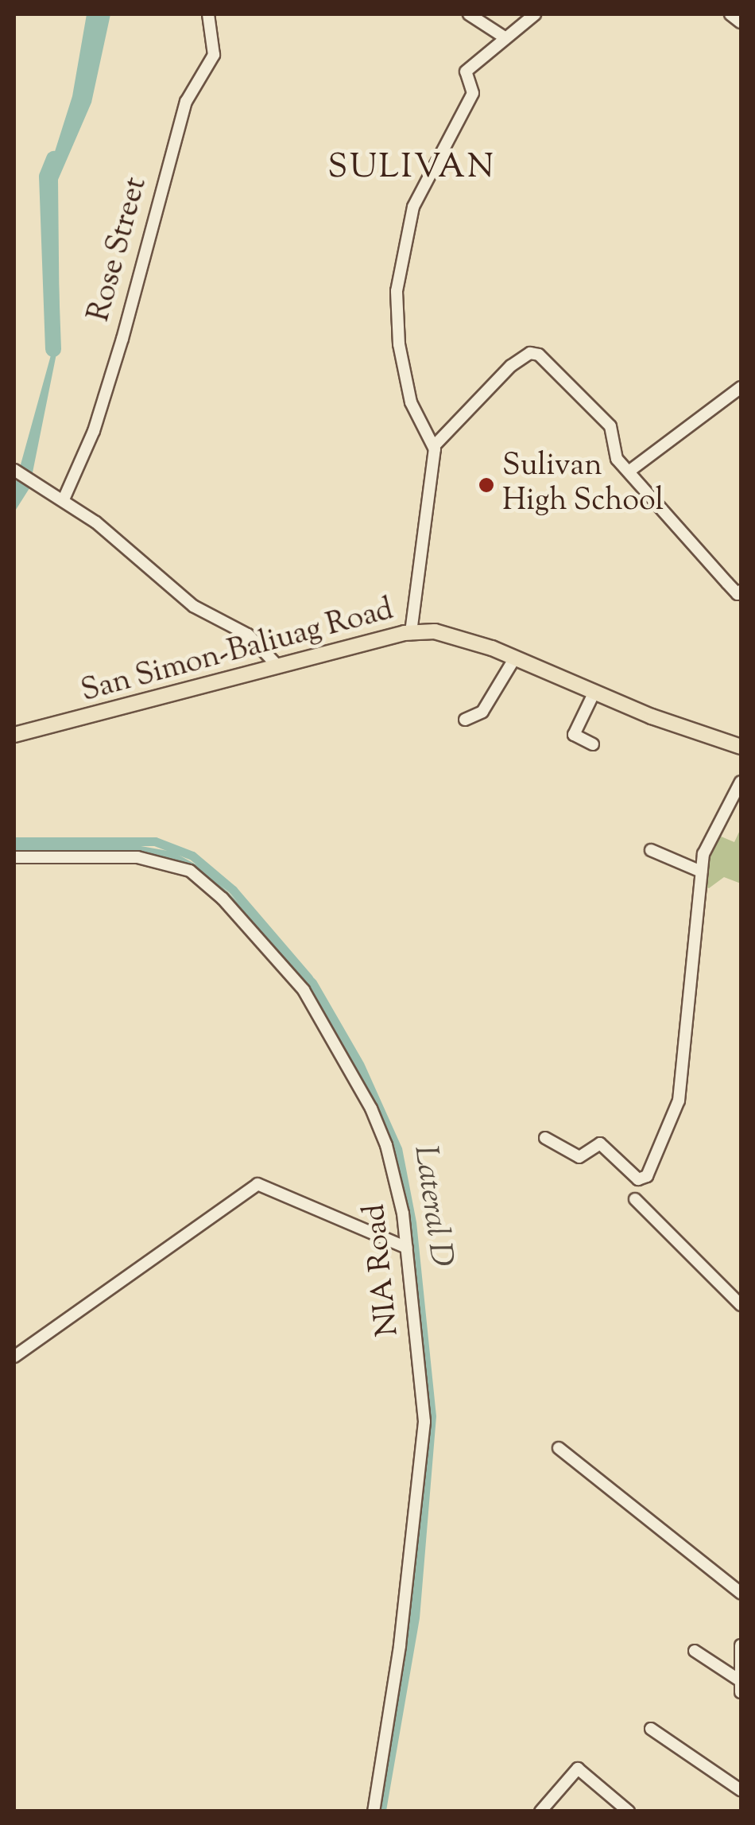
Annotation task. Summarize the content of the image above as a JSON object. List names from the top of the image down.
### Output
{
  "streets": {
    "main road": ["San Simon-Baliuag Road"],
    "street": ["Rose Street", "NIA Road"]
  },
  "districts": ["SULIVAN"],
  "water": ["Lateral D"],
  "places": ["Sulivan High School"]
}
